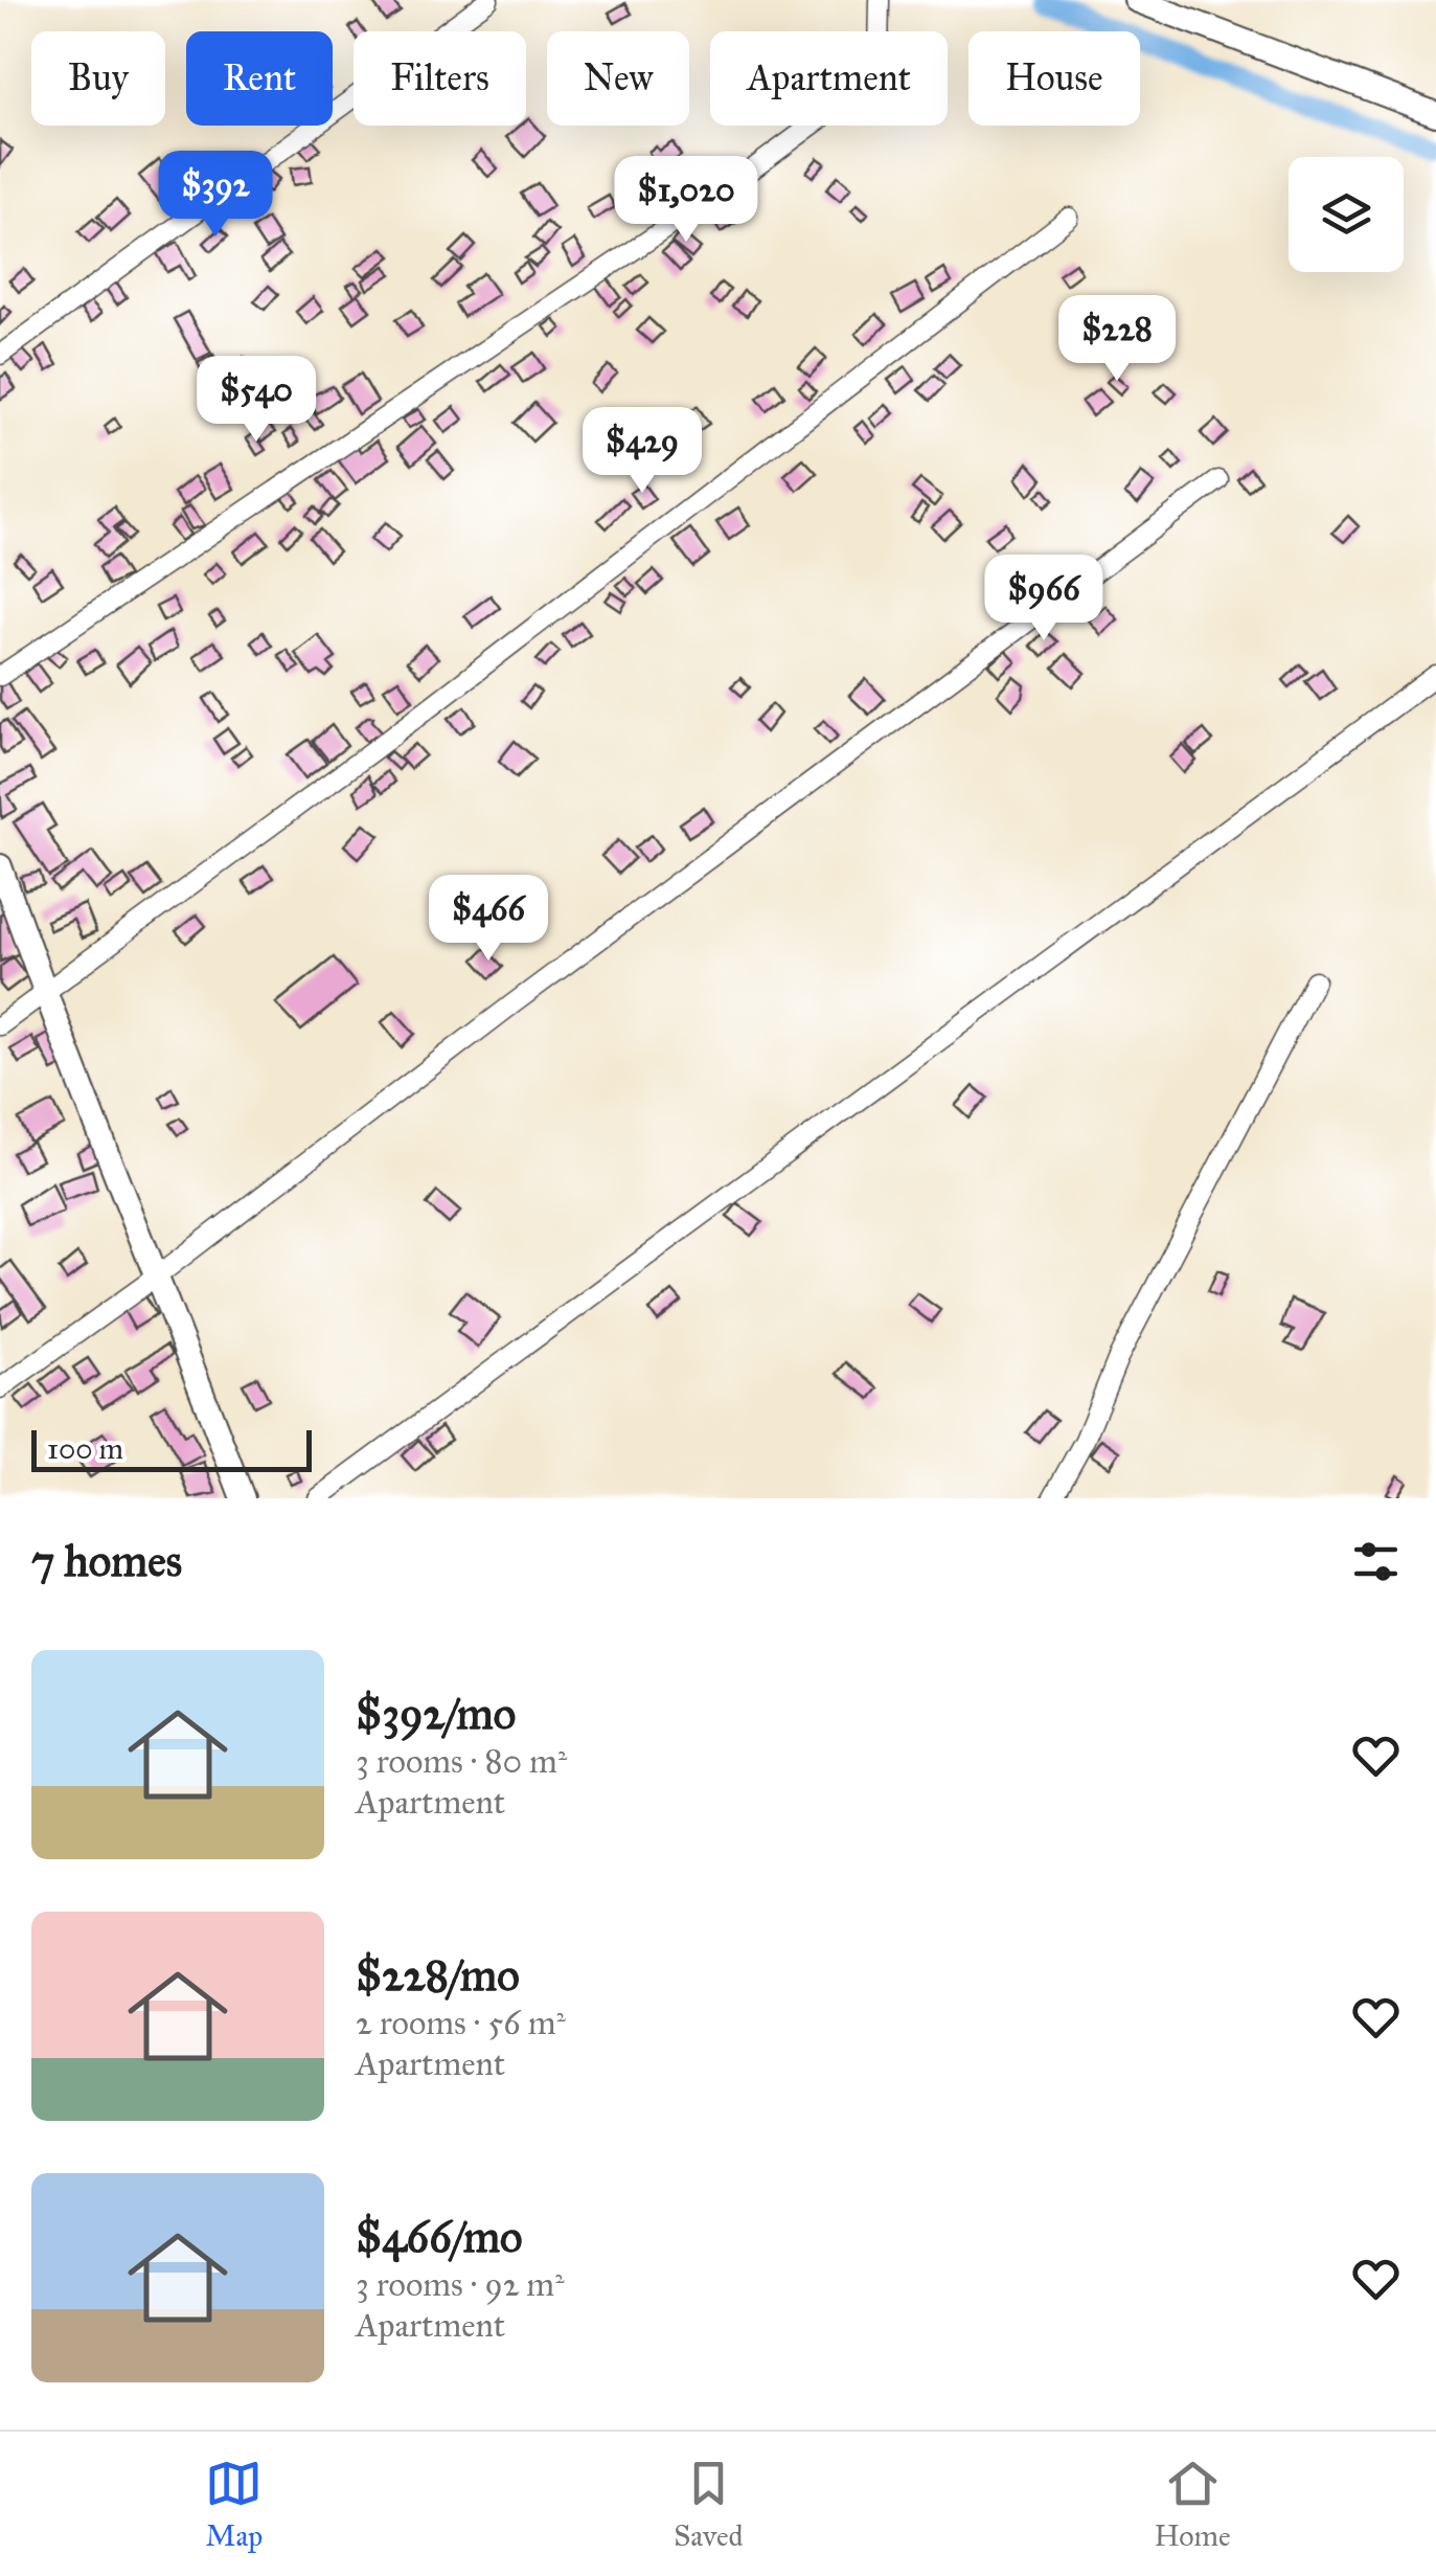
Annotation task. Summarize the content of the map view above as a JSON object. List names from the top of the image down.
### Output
{
  "scale_bar": "100 m",
  "page": {
    "chip": [
      "Buy",
      "Rent",
      "Filters",
      "New",
      "Apartment",
      "House"
    ],
    "price": [
      "$392",
      "$1,020",
      "$228",
      "$540",
      "$429",
      "$966",
      "$466"
    ],
    "scale": "100 m",
    "heading": "7 homes",
    "list": [
      {
        "name": "$392/mo",
        "note": "3 rooms · 80 m² · Apartment"
      },
      {
        "name": "$228/mo",
        "note": "2 rooms · 56 m² · Apartment"
      },
      {
        "name": "$466/mo",
        "note": "3 rooms · 92 m² · Apartment"
      }
    ],
    "tabs": ["Map", "Saved", "Home"]
  }
}
